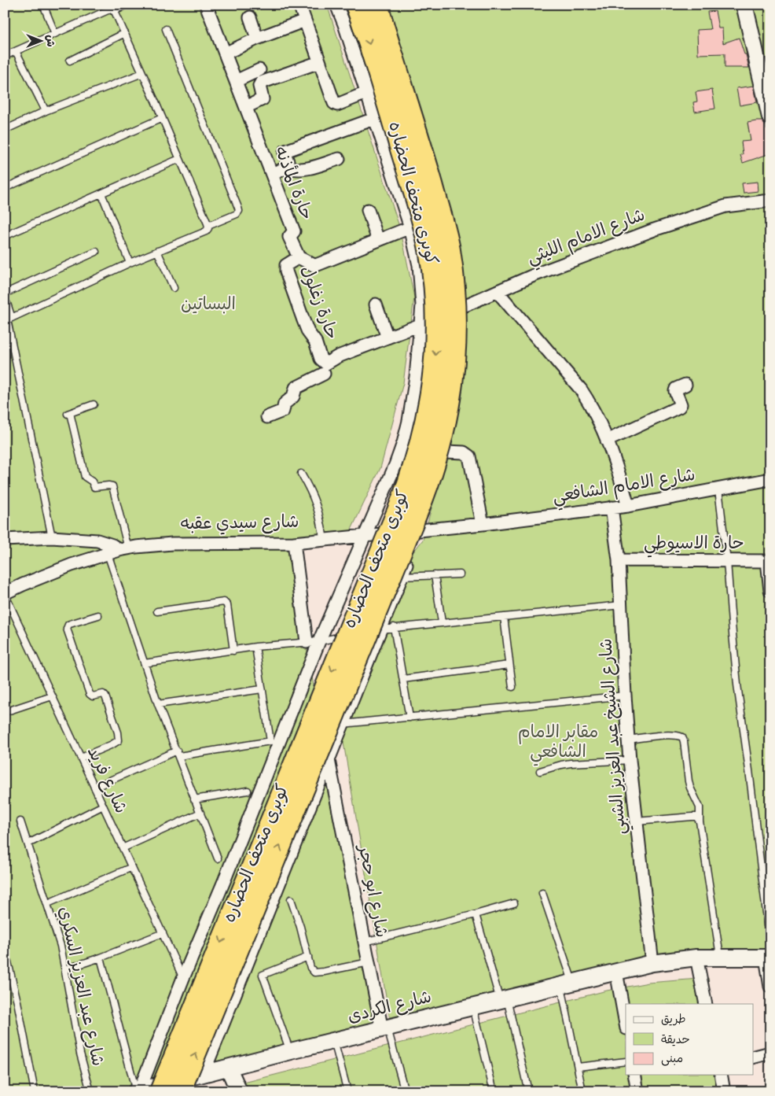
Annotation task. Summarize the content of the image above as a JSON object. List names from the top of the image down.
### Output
{
  "streets": {
    "highway": ["كوبرى متحف الحضاره"],
    "street": [
      "حارة المأذنه",
      "شارع الامام الليثي",
      "حارة زغلول",
      "شارع الامام الشافعي",
      "شارع سيدي عقبه",
      "حارة الاسيوطي",
      "شارع الشيخ عبد العزيز الشبي",
      "شارع ابو حجر",
      "شارع الكردى"
    ],
    "lane": ["شارع فريد", "شارع عبد العزيز السكري"]
  },
  "crossings": [
    ["حارة المأذنه", "حارة زغلول"],
    ["شارع الامام الليثي", "حارة زغلول"],
    ["شارع الامام الشافعي", "شارع سيدي عقبه"],
    ["شارع الامام الشافعي", "شارع الشيخ عبد العزيز الشبي"],
    ["شارع سيدي عقبه", "شارع فريد"],
    ["حارة الاسيوطي", "شارع الشيخ عبد العزيز الشبي"],
    ["شارع الشيخ عبد العزيز الشبي", "شارع الكردى"],
    ["شارع ابو حجر", "شارع الكردى"]
  ],
  "parks": ["البساتين", "مقابر الامام الشافعي"],
  "legend": ["طريق", "حديقة", "مبنى"],
  "north": "right"
}
